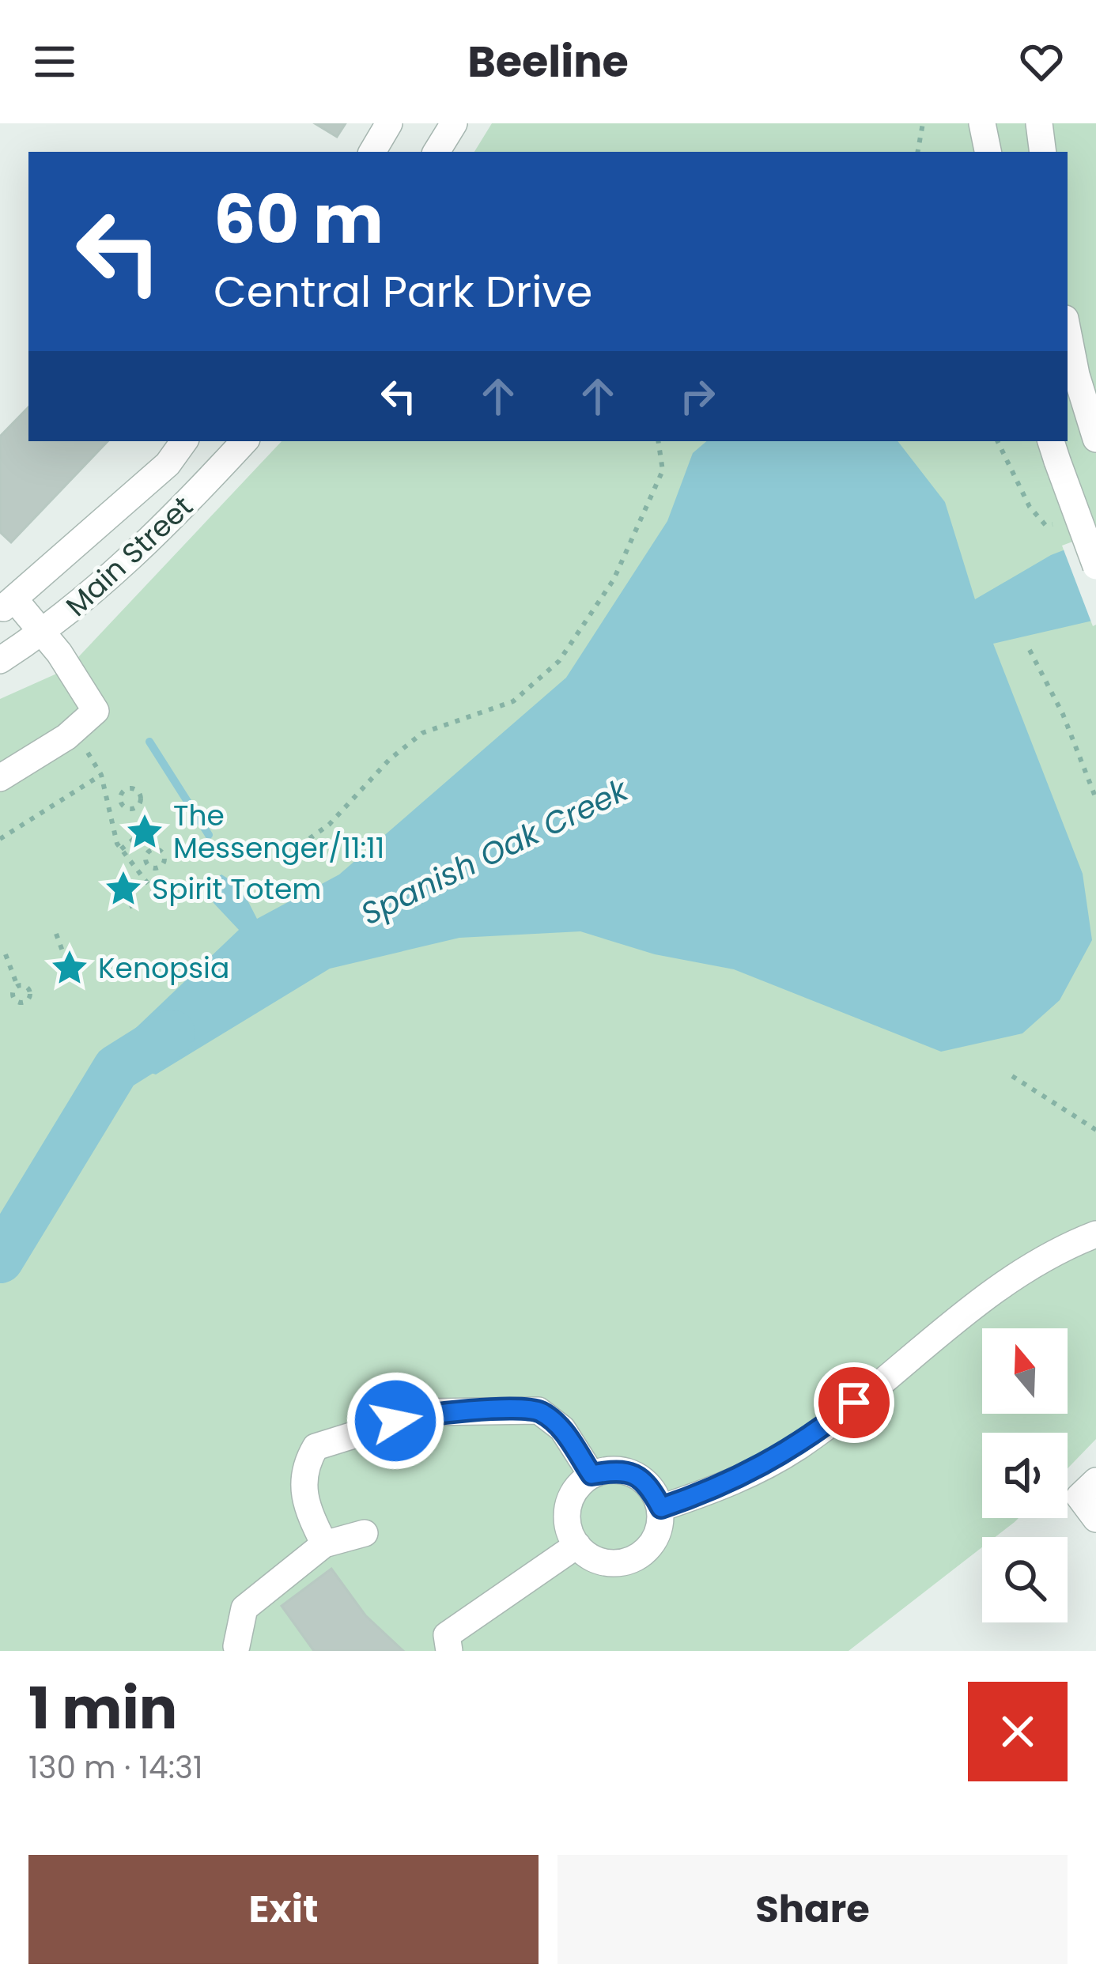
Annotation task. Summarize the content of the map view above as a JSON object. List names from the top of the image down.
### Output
{
  "streets": {
    "street": ["Main Street"]
  },
  "water": ["Spanish Oak Creek"],
  "places": {
    "place": ["The Messenger/11:11", "Spirit Totem", "Kenopsia"]
  },
  "north": "top",
  "page": {
    "header": "Beeline",
    "turn": ["60 m", "Central Park Drive"],
    "heading": ["1 min", "130 m · 14:31"],
    "buttons": ["Exit", "Share"]
  }
}
